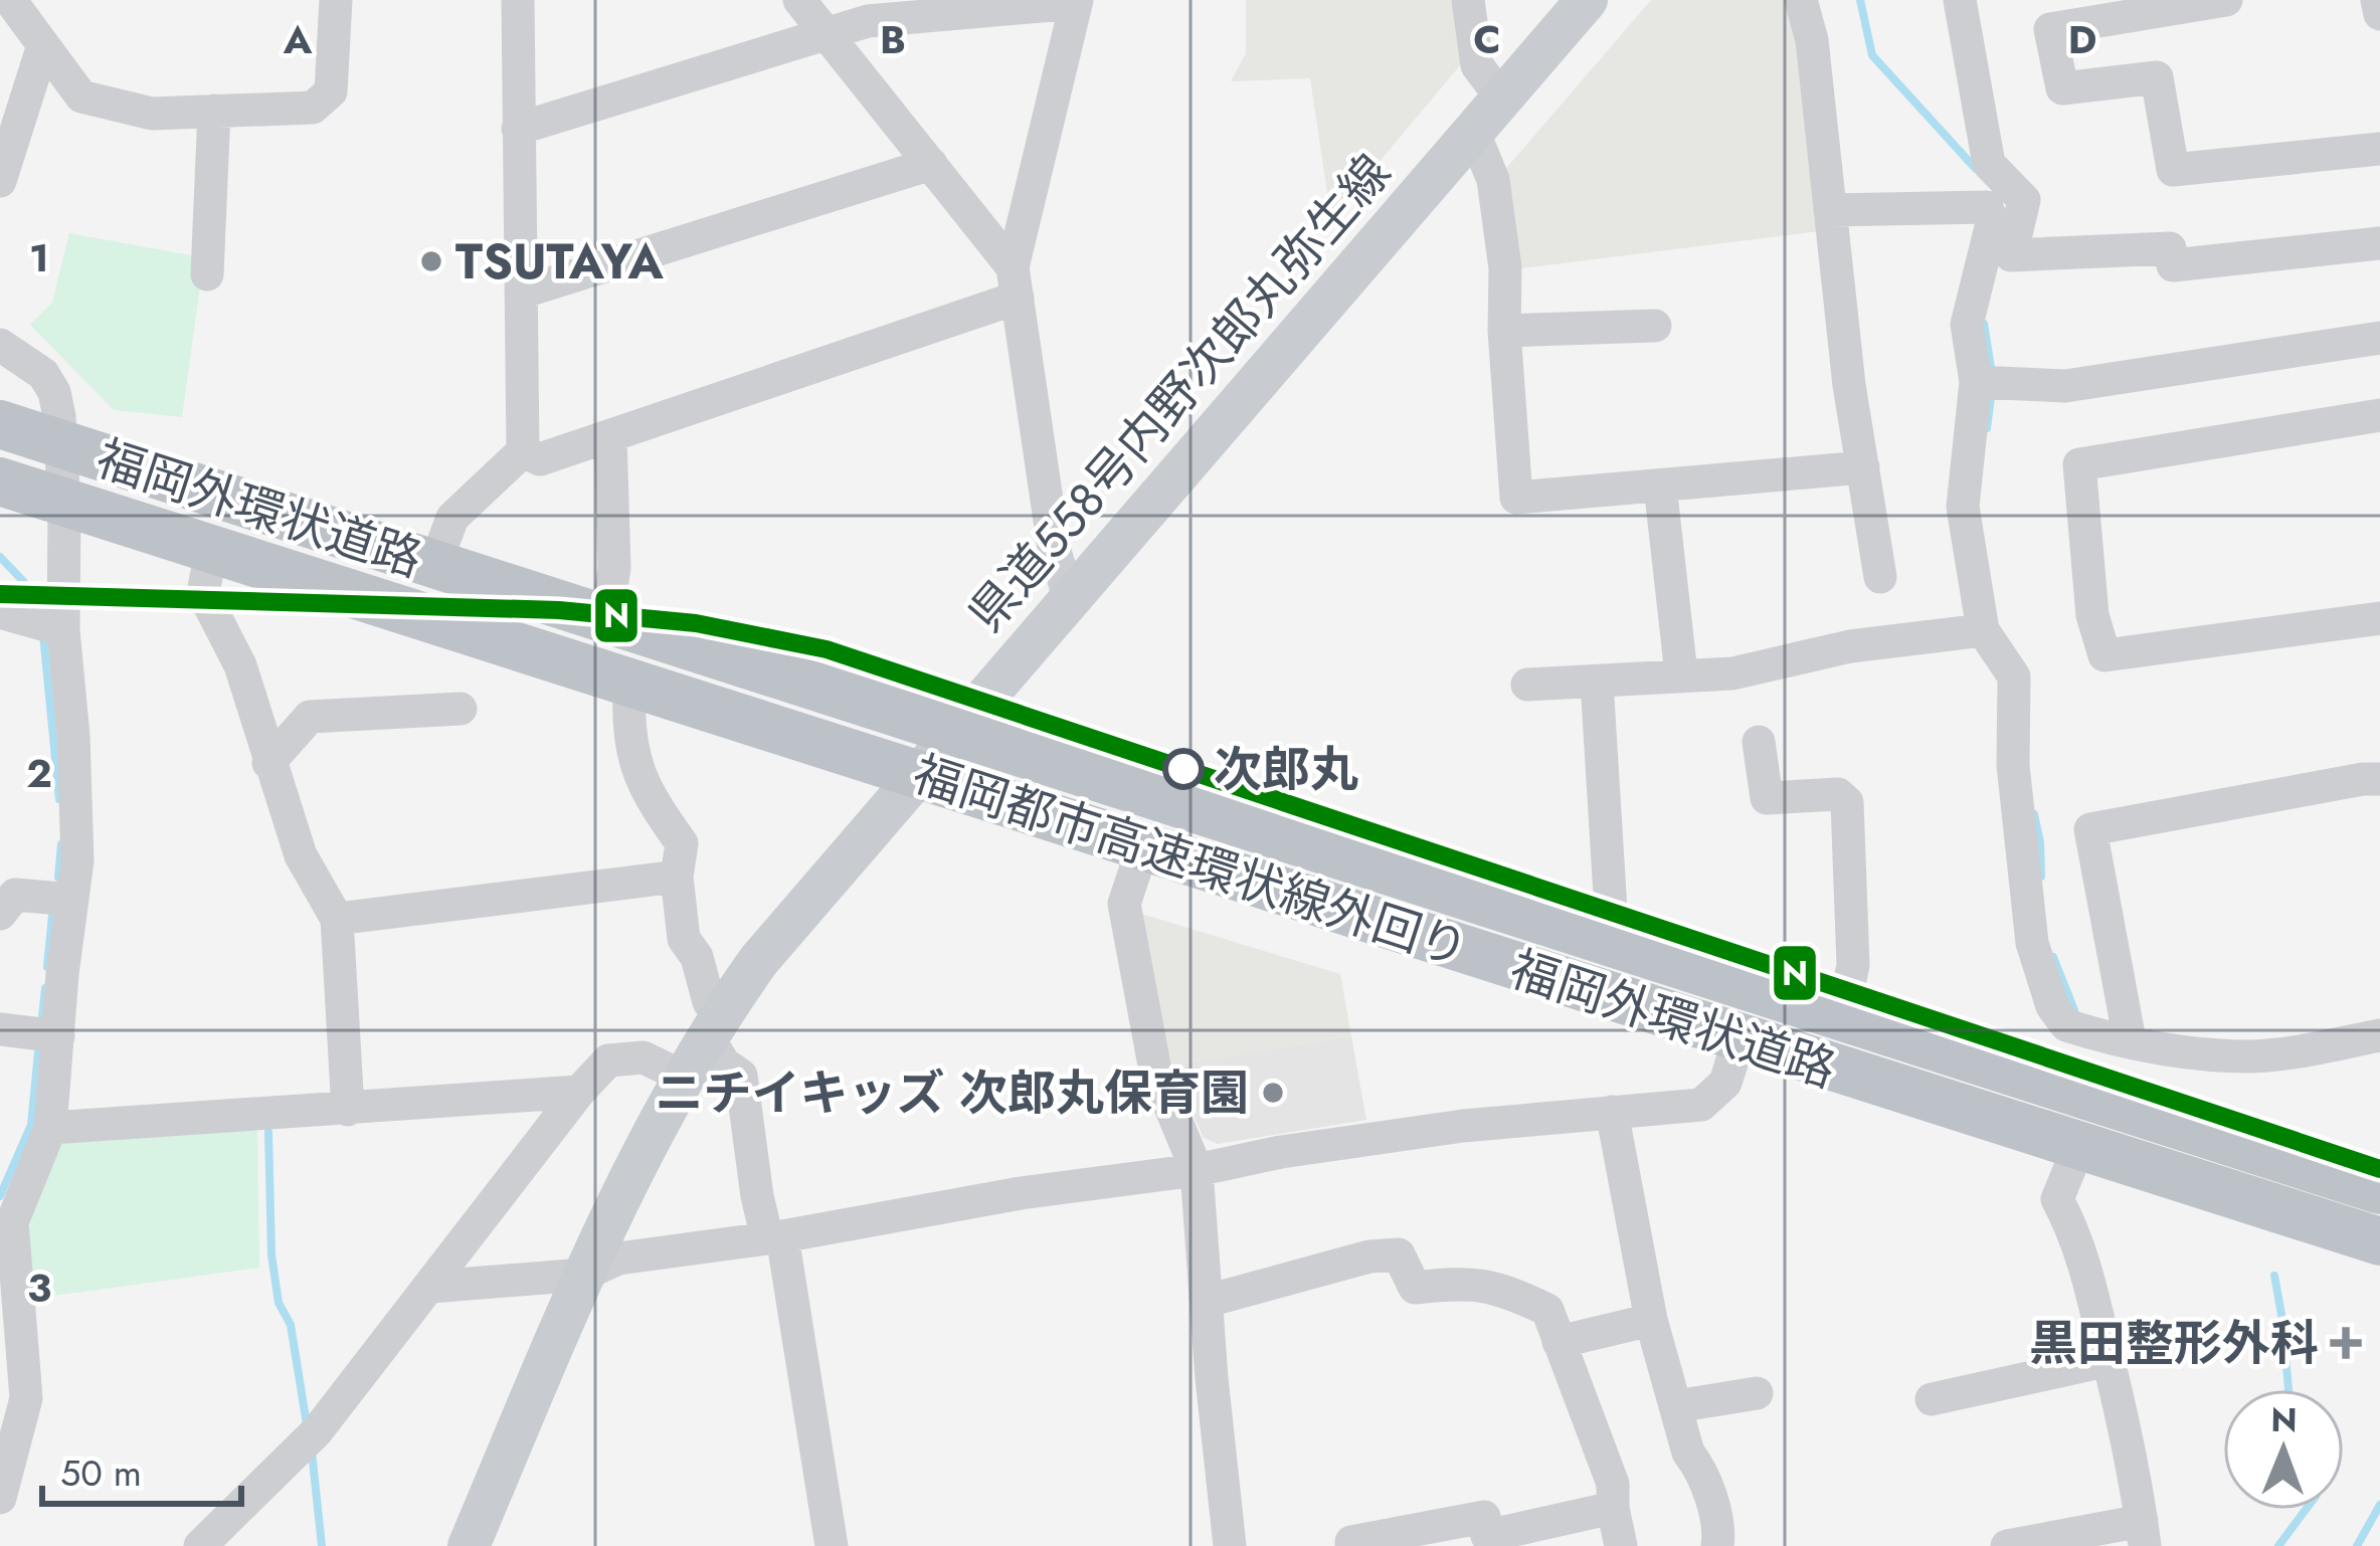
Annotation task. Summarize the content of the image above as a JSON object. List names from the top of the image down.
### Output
{
  "streets": {
    "highway": ["福岡外環状道路", "福岡都市高速環状線外回り"],
    "main road": ["県道558号内野次郎丸弥生線"]
  },
  "crossings": [
    ["県道558号内野次郎丸弥生線", "福岡外環状道路"],
    ["福岡外環状道路", "福岡都市高速環状線外回り"]
  ],
  "places": {
    "other": ["TSUTAYA", "次郎丸", "ニチイキッズ 次郎丸保育園"],
    "health": ["黒田整形外科"]
  },
  "lines": ["transit line N"],
  "scale_bar": "50 m",
  "north": "top",
  "grid": {
    "columns": [
      "A",
      "B",
      "C",
      "D"
    ],
    "rows": ["1", "2", "3"]
  }
}
